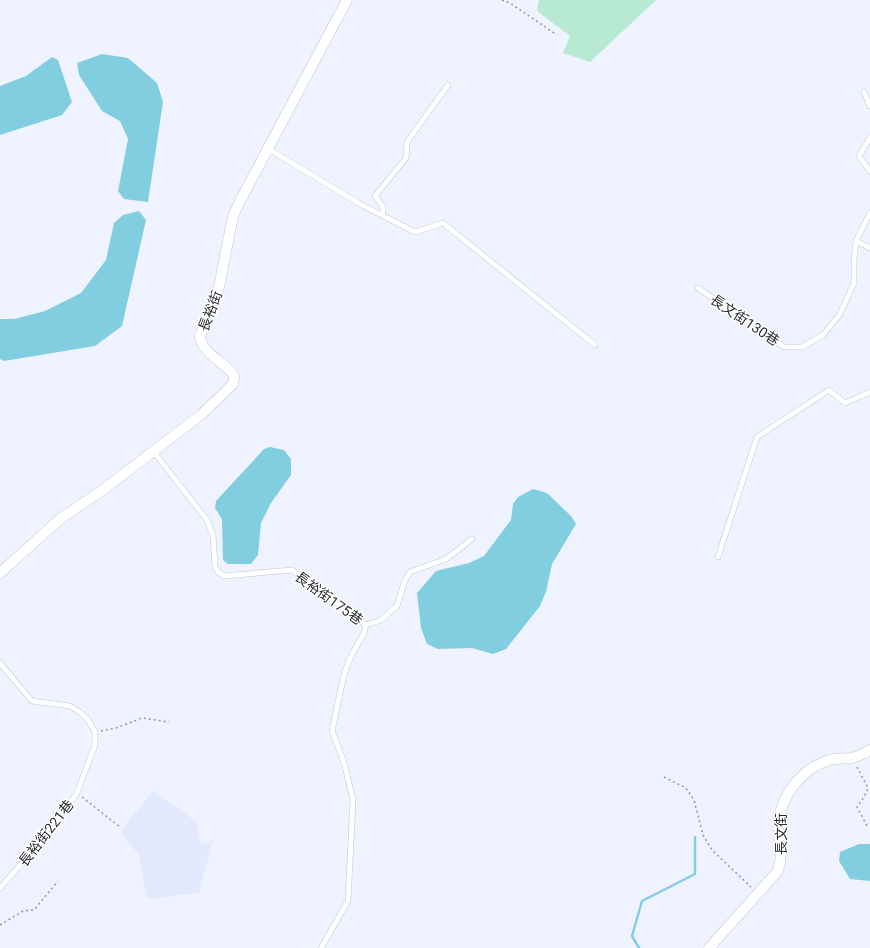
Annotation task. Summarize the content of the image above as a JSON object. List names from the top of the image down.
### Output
{
  "streets": {
    "street": ["長裕街", "長文街"],
    "lane": ["長文街130巷", "長裕街175巷", "長裕街221巷"]
  },
  "crossings": [
    ["長裕街", "長裕街175巷"]
  ]
}
